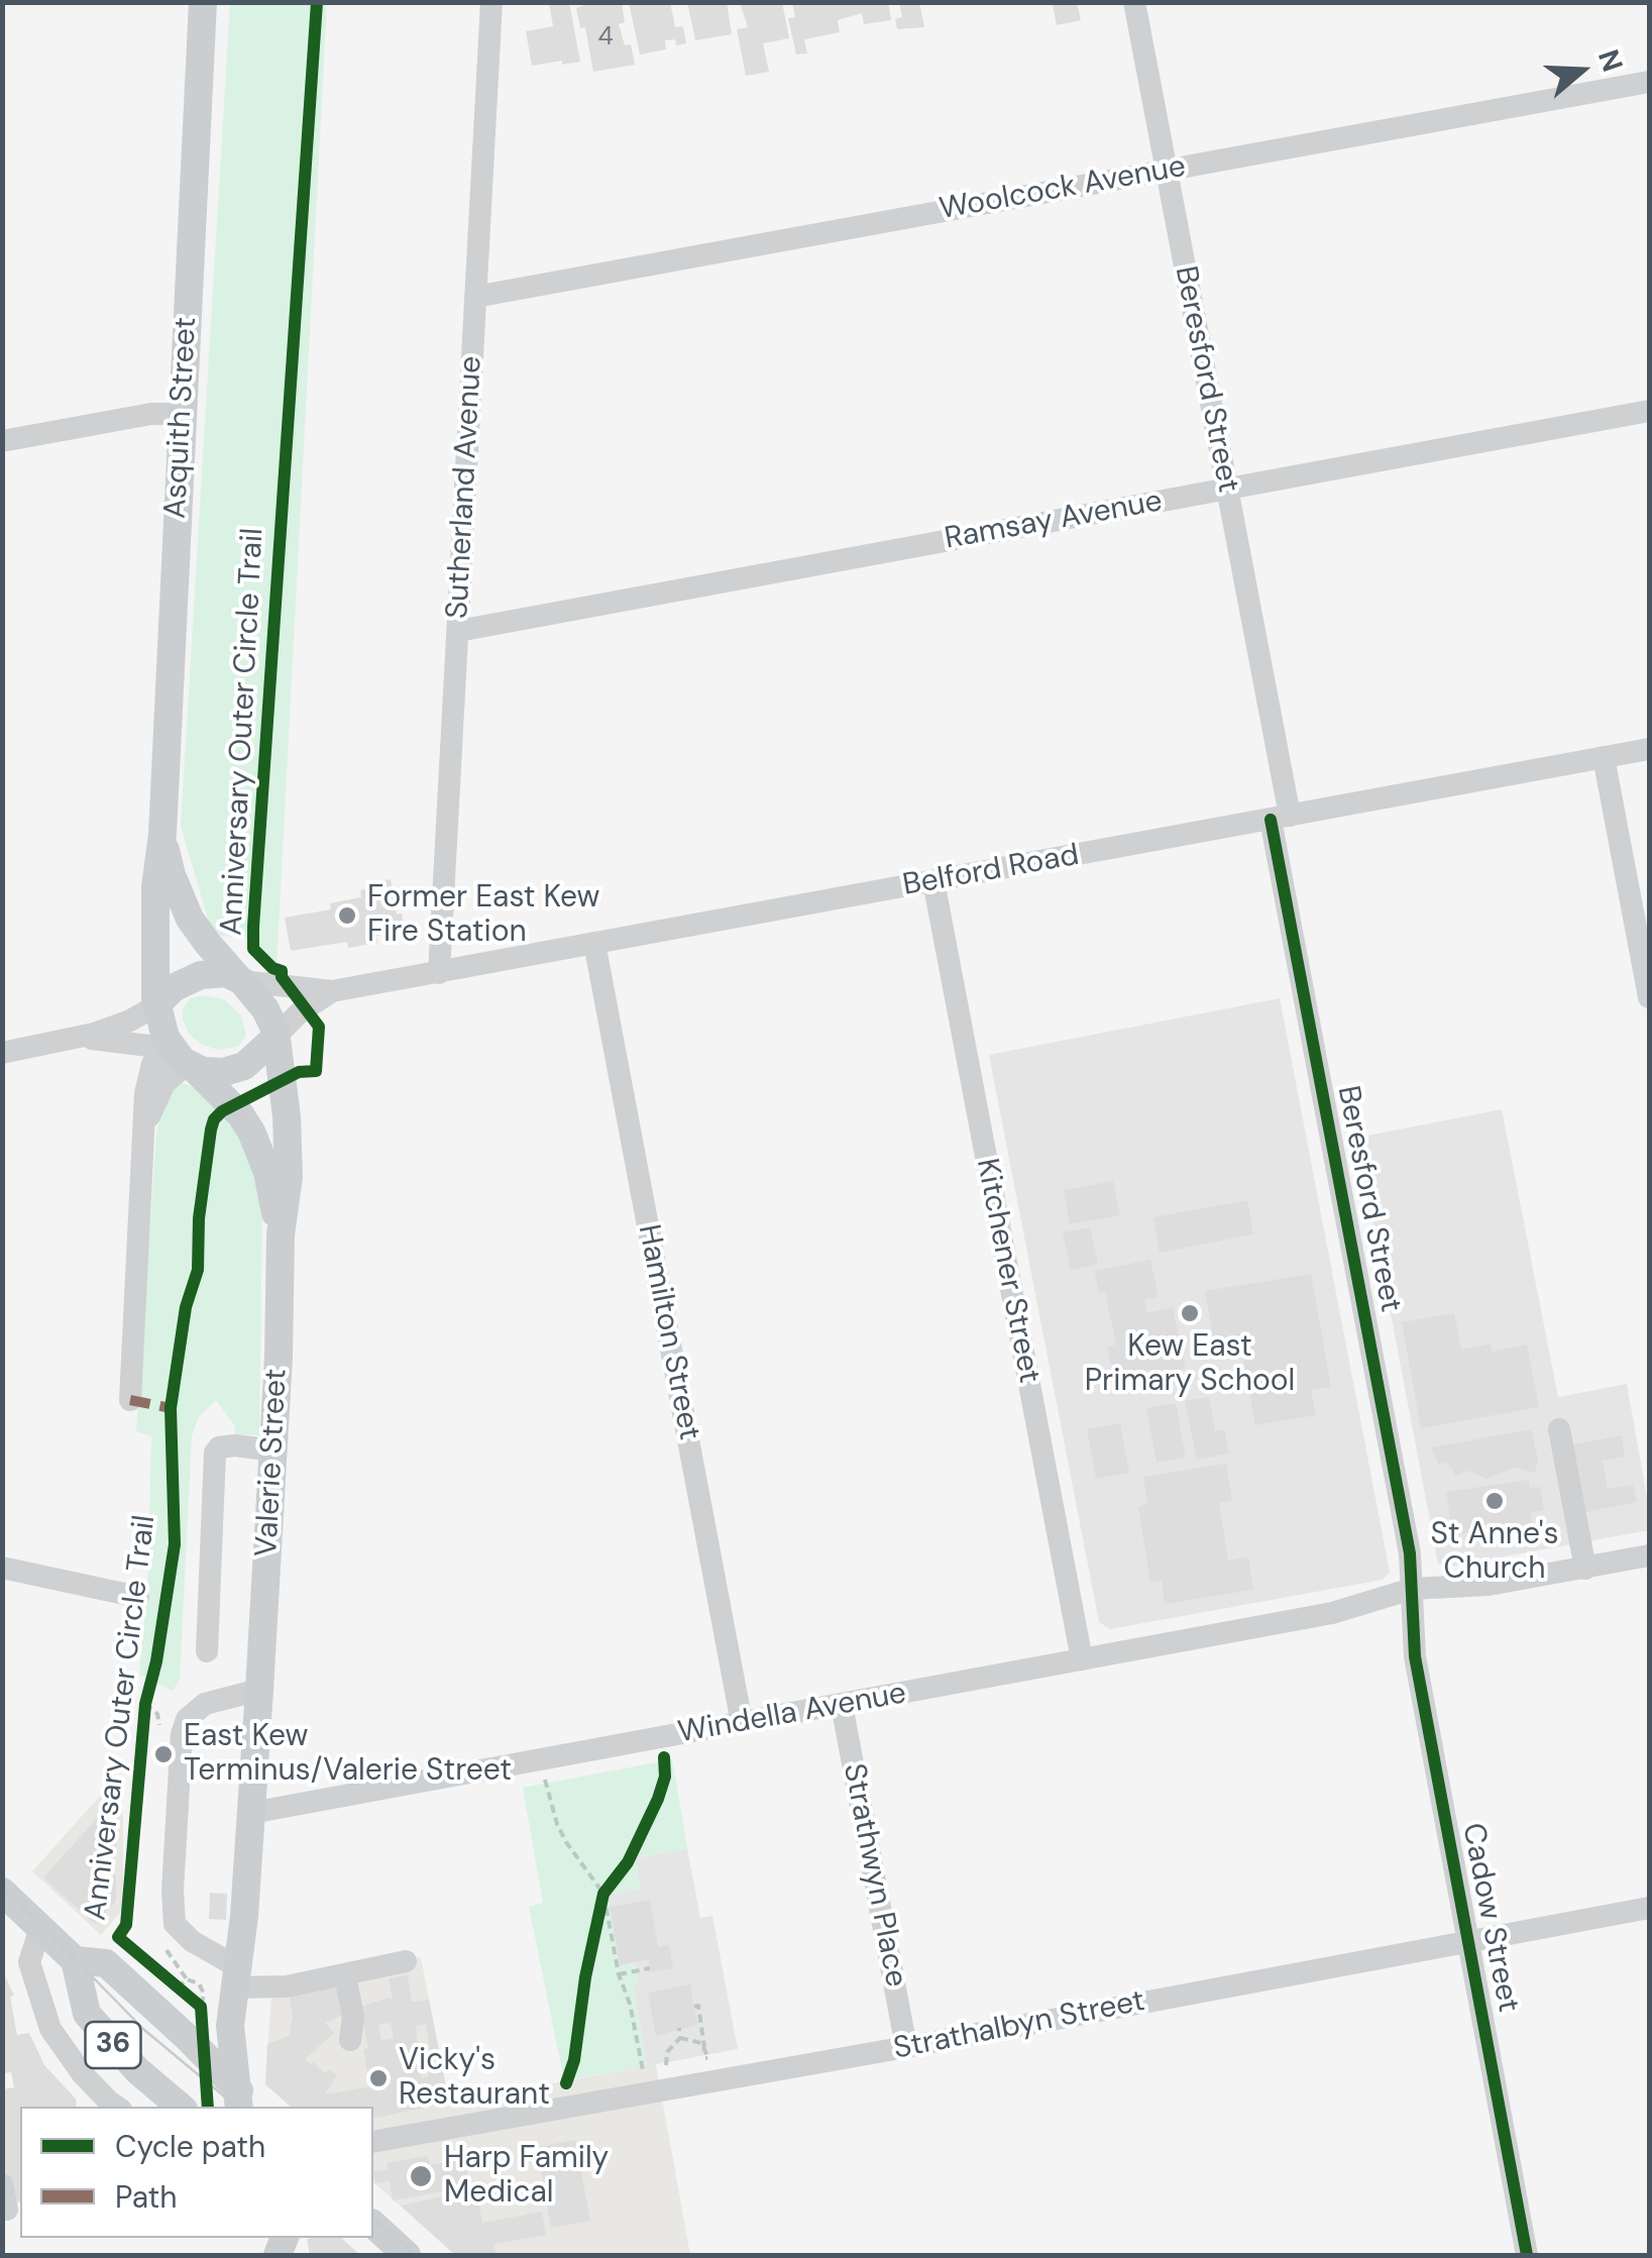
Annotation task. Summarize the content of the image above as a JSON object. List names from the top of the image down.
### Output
{
  "streets": {
    "main road": ["Asquith Street", "Valerie Street", "36"],
    "street": [
      "Woolcock Avenue",
      "Beresford Street",
      "Sutherland Avenue",
      "Ramsay Avenue",
      "Belford Road",
      "Kitchener Street",
      "Hamilton Street",
      "Windella Avenue",
      "Strathwyn Place",
      "Cadow Street",
      "Strathalbyn Street"
    ],
    "cycle path": ["Anniversary Outer Circle Trail"]
  },
  "crossings": [
    ["Woolcock Avenue", "Beresford Street"],
    ["Woolcock Avenue", "Sutherland Avenue"],
    ["Beresford Street", "Ramsay Avenue"],
    ["Beresford Street", "Belford Road"],
    ["Beresford Street", "Windella Avenue"],
    ["Beresford Street", "Cadow Street"],
    ["Asquith Street", "Belford Road"],
    ["Asquith Street", "Valerie Street"],
    ["Sutherland Avenue", "Ramsay Avenue"],
    ["Sutherland Avenue", "Belford Road"],
    ["Belford Road", "Kitchener Street"],
    ["Belford Road", "Hamilton Street"],
    ["Belford Road", "Valerie Street"],
    ["Kitchener Street", "Windella Avenue"],
    ["Hamilton Street", "Windella Avenue"],
    ["Valerie Street", "Windella Avenue"],
    ["Valerie Street", "36"],
    ["Windella Avenue", "Strathwyn Place"],
    ["Windella Avenue", "Cadow Street"],
    ["Strathwyn Place", "Strathalbyn Street"],
    ["Cadow Street", "Strathalbyn Street"]
  ],
  "places": [
    "Former East Kew Fire Station",
    "Kew East Primary School",
    "St Anne's Church",
    "East Kew Terminus/Valerie Street",
    "Vicky's Restaurant",
    "Harp Family Medical"
  ],
  "house_numbers": ["4"],
  "legend": ["Cycle path", "Path"],
  "north": "right"
}
